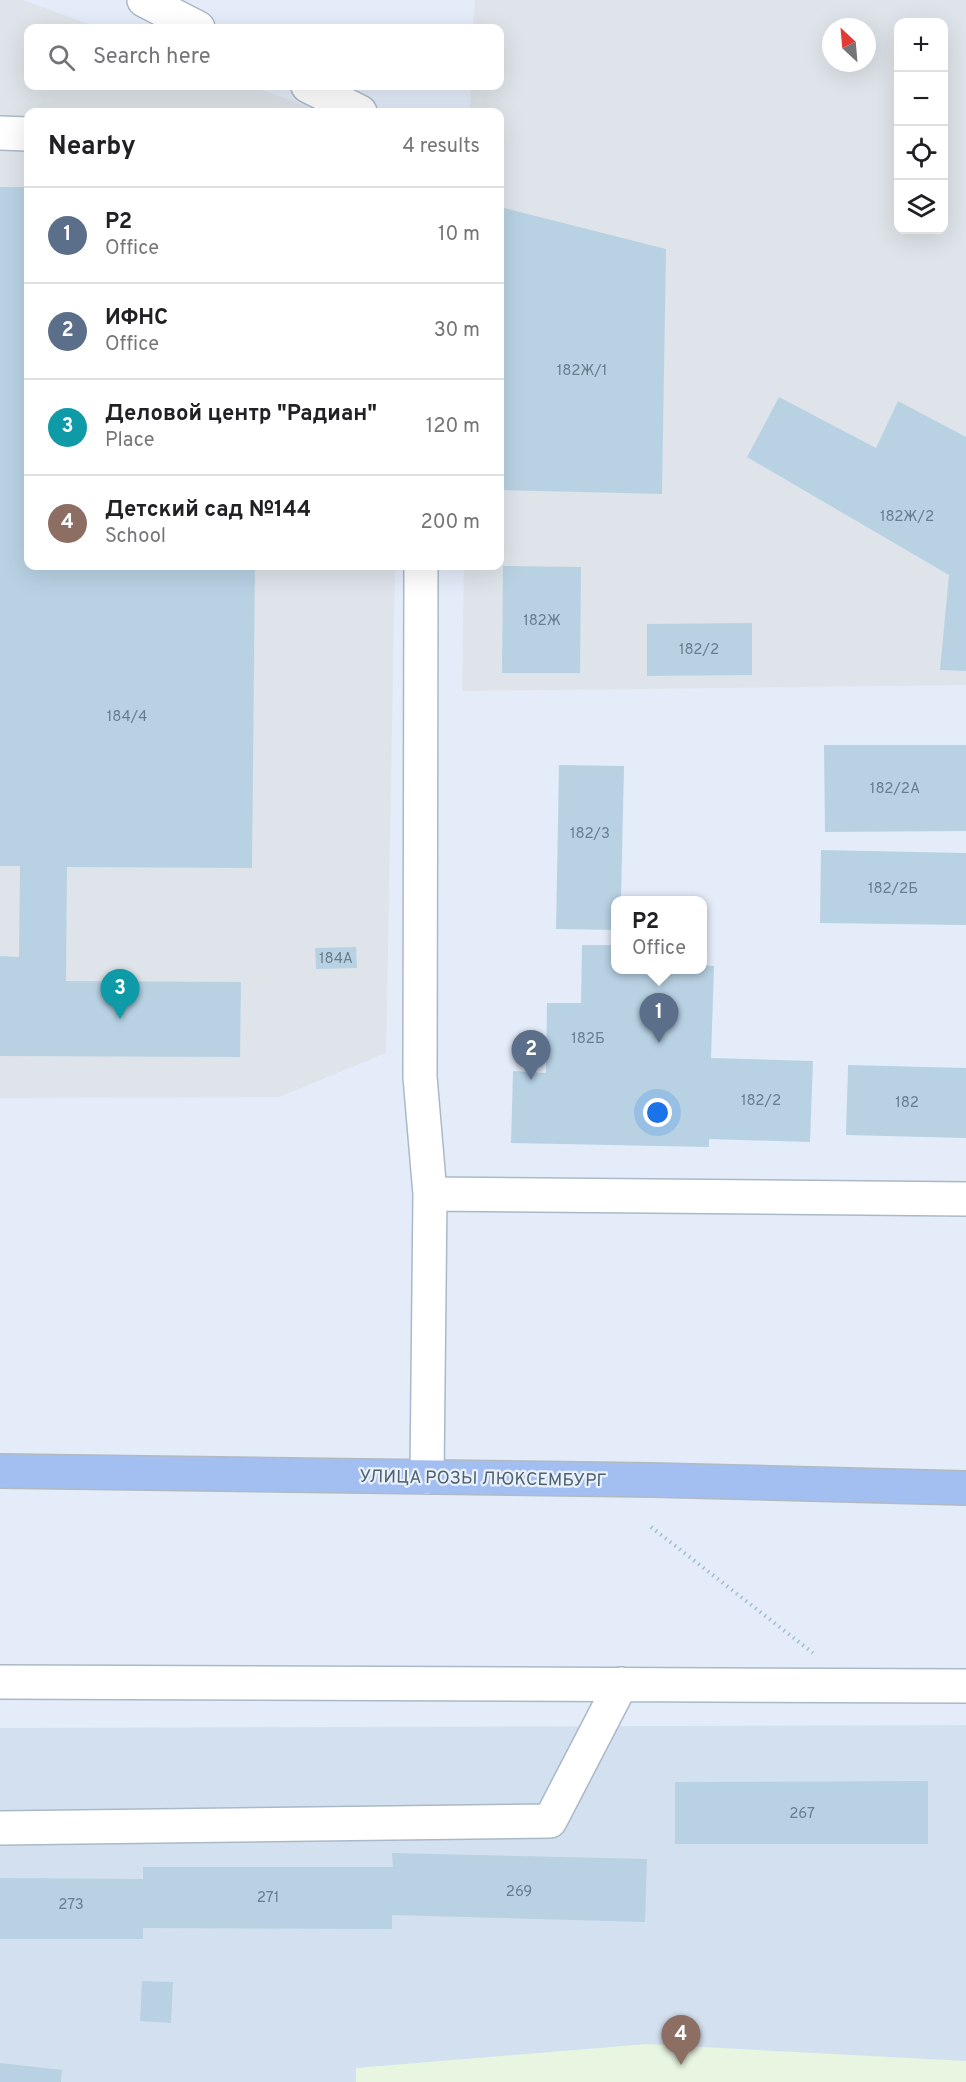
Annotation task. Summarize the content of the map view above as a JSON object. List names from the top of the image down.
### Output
{
  "streets": {
    "main road": ["УЛИЦА РОЗЫ ЛЮКСЕМБУРГ"]
  },
  "house_numbers": [
    "182Ж/1",
    "182Ж/2",
    "182Ж",
    "182/2",
    "184/4",
    "182/2А",
    "182/3",
    "182/2Б",
    "184А",
    "182Б",
    "182/2",
    "182",
    "267",
    "269",
    "271",
    "273"
  ],
  "north": "top left",
  "page": {
    "map_buttons": ["+", "−"],
    "search": "Search here",
    "heading": ["Nearby", "4 results"],
    "list": [
      {
        "mark": "1",
        "name": "Р2",
        "note": "Office",
        "value": "10 m"
      },
      {
        "mark": "2",
        "name": "ИФНС",
        "note": "Office",
        "value": "30 m"
      },
      {
        "mark": "3",
        "name": "Деловой центр \"Радиан\"",
        "note": "Place",
        "value": "120 m"
      },
      {
        "mark": "4",
        "name": "Детский сад №144",
        "note": "School",
        "value": "200 m"
      }
    ],
    "popup": ["Р2", "Office"],
    "pins": [
      "3",
      "1",
      "2",
      "4"
    ]
  }
}
